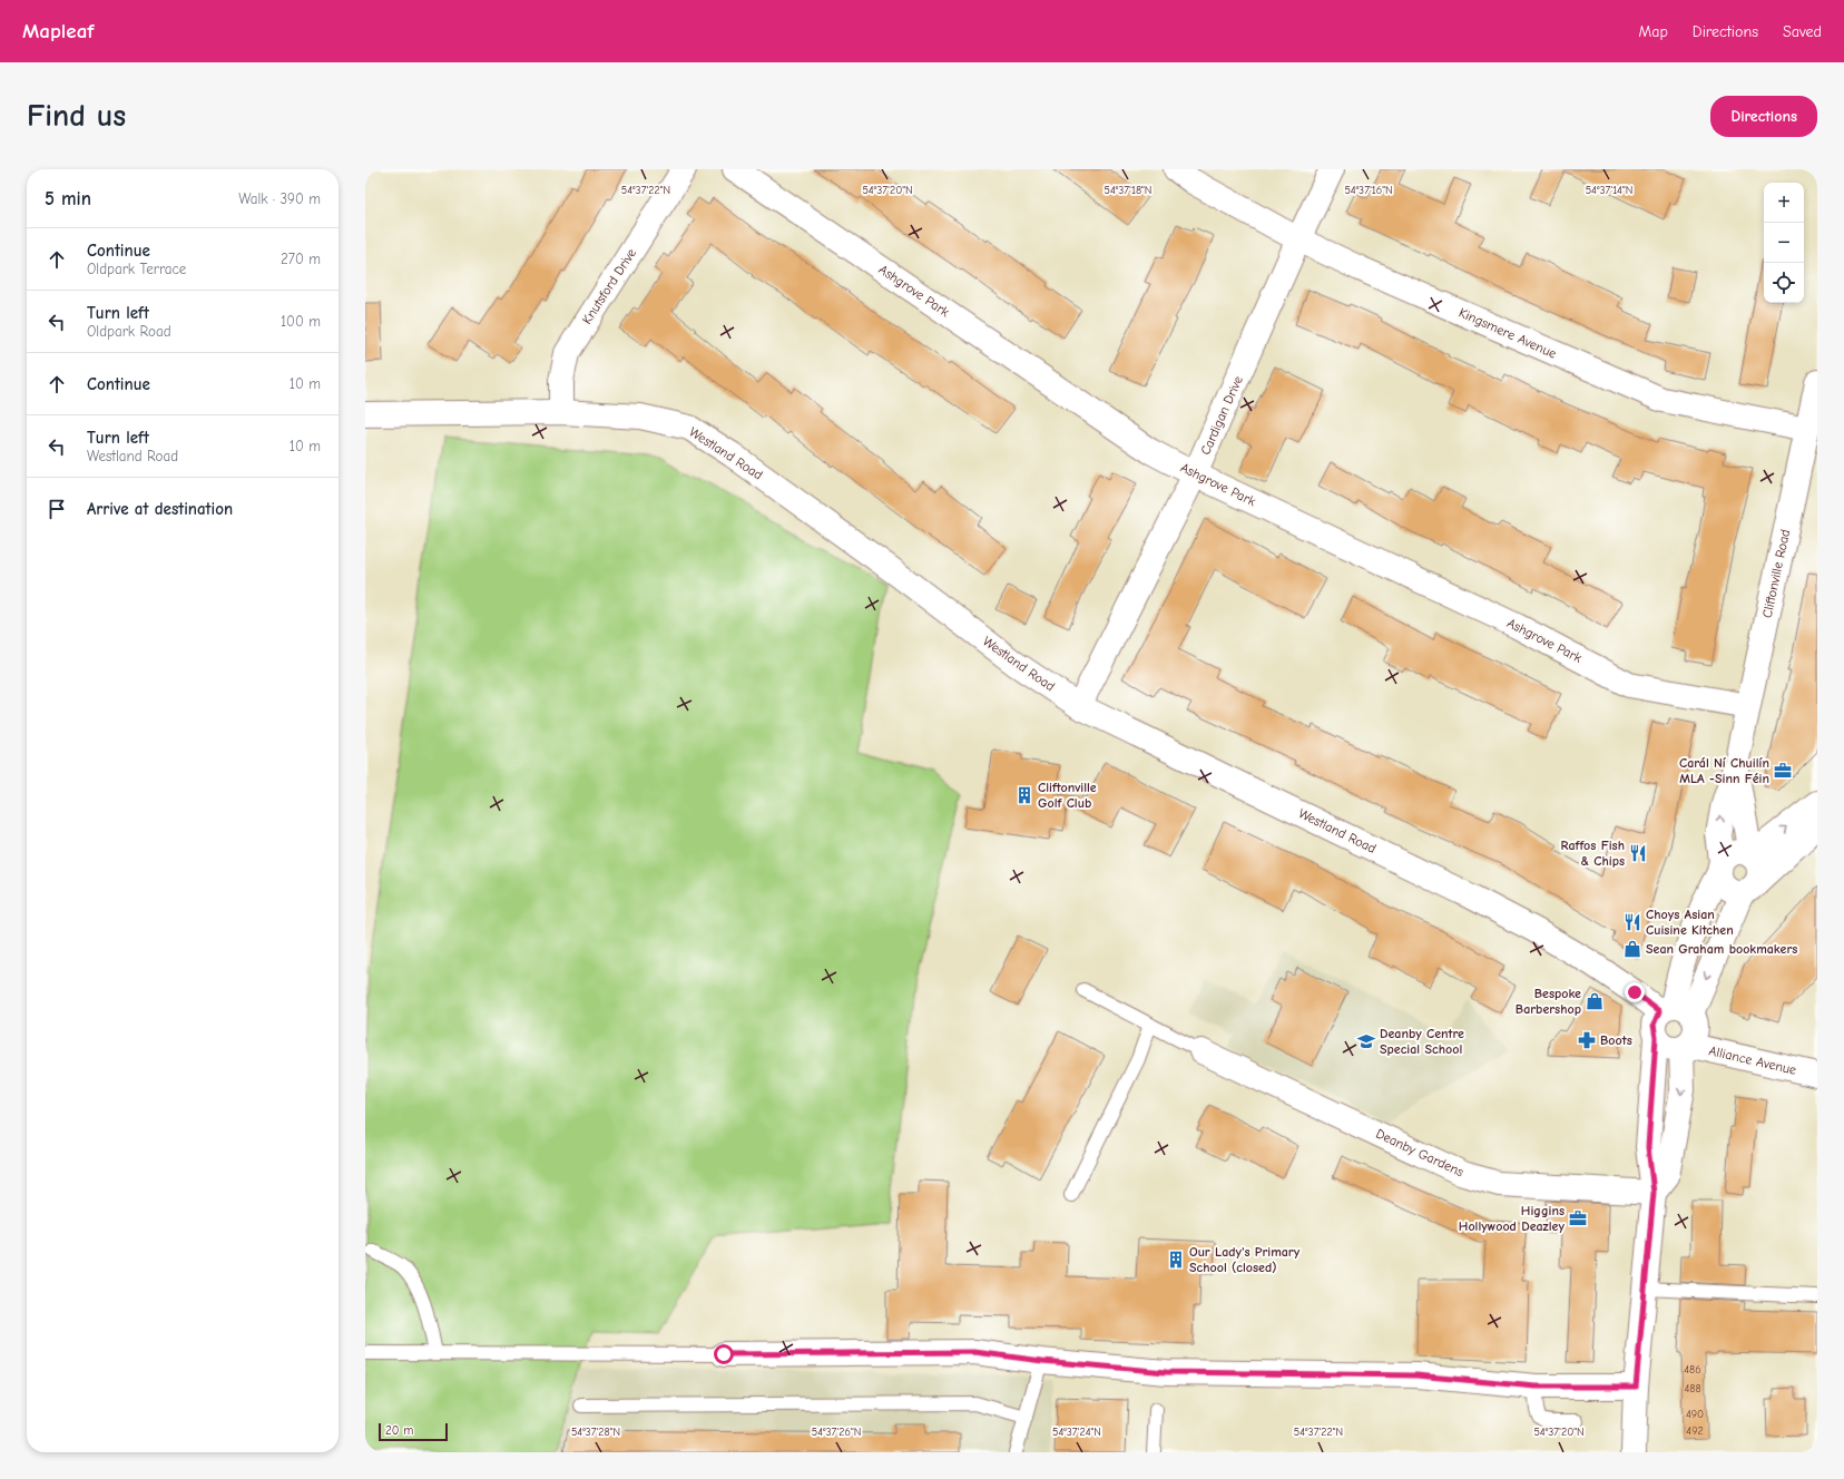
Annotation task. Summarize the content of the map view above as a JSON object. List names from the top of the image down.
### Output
{
  "streets": {
    "street": [
      "Knutsford Drive",
      "Ashgrove Park",
      "Kingsmere Avenue",
      "Cardigan Drive",
      "Westland Road",
      "Cliftonville Road",
      "Alliance Avenue",
      "Deanby Gardens"
    ]
  },
  "crossings": [
    ["Knutsford Drive", "Westland Road"],
    ["Ashgrove Park", "Cardigan Drive"],
    ["Ashgrove Park", "Cliftonville Road"],
    ["Kingsmere Avenue", "Cardigan Drive"],
    ["Kingsmere Avenue", "Cliftonville Road"],
    ["Cardigan Drive", "Westland Road"],
    ["Westland Road", "Alliance Avenue"]
  ],
  "places": {
    "office": ["Carál Ní Chuilín MLA -Sinn Féin", "Higgins Hollywood Deazley"],
    "building": ["Cliftonville Golf Club", "Our Lady's Primary School (closed)"],
    "restaurant": ["Raffos Fish & Chips", "Choys Asian Cuisine Kitchen"],
    "shop": ["Sean Graham bookmakers", "Bespoke Barbershop"],
    "pharmacy": ["Boots"],
    "school or university": ["Deanby Centre Special School"]
  },
  "house_numbers": [
    "486",
    "488",
    "490",
    "492"
  ],
  "scale_bar": "20 m",
  "page": {
    "header": "Mapleaf",
    "nav": ["Map", "Directions", "Saved"],
    "buttons": "Directions",
    "title": "Find us",
    "heading": ["5 min", "Walk · 390 m"],
    "map_buttons": ["+", "−"],
    "list": [
      ["Continue", "Oldpark Terrace", "270 m"],
      ["Turn left", "Oldpark Road", "100 m"],
      ["Continue", "10 m"],
      ["Turn left", "Westland Road", "10 m"],
      "Arrive at destination"
    ],
    "scale": "20 m"
  },
  "coordinates": [
    "54°37'22\"N",
    "54°37'20\"N",
    "54°37'18\"N",
    "54°37'16\"N",
    "54°37'14\"N",
    "54°37'28\"N",
    "54°37'26\"N",
    "54°37'24\"N"
  ]
}
